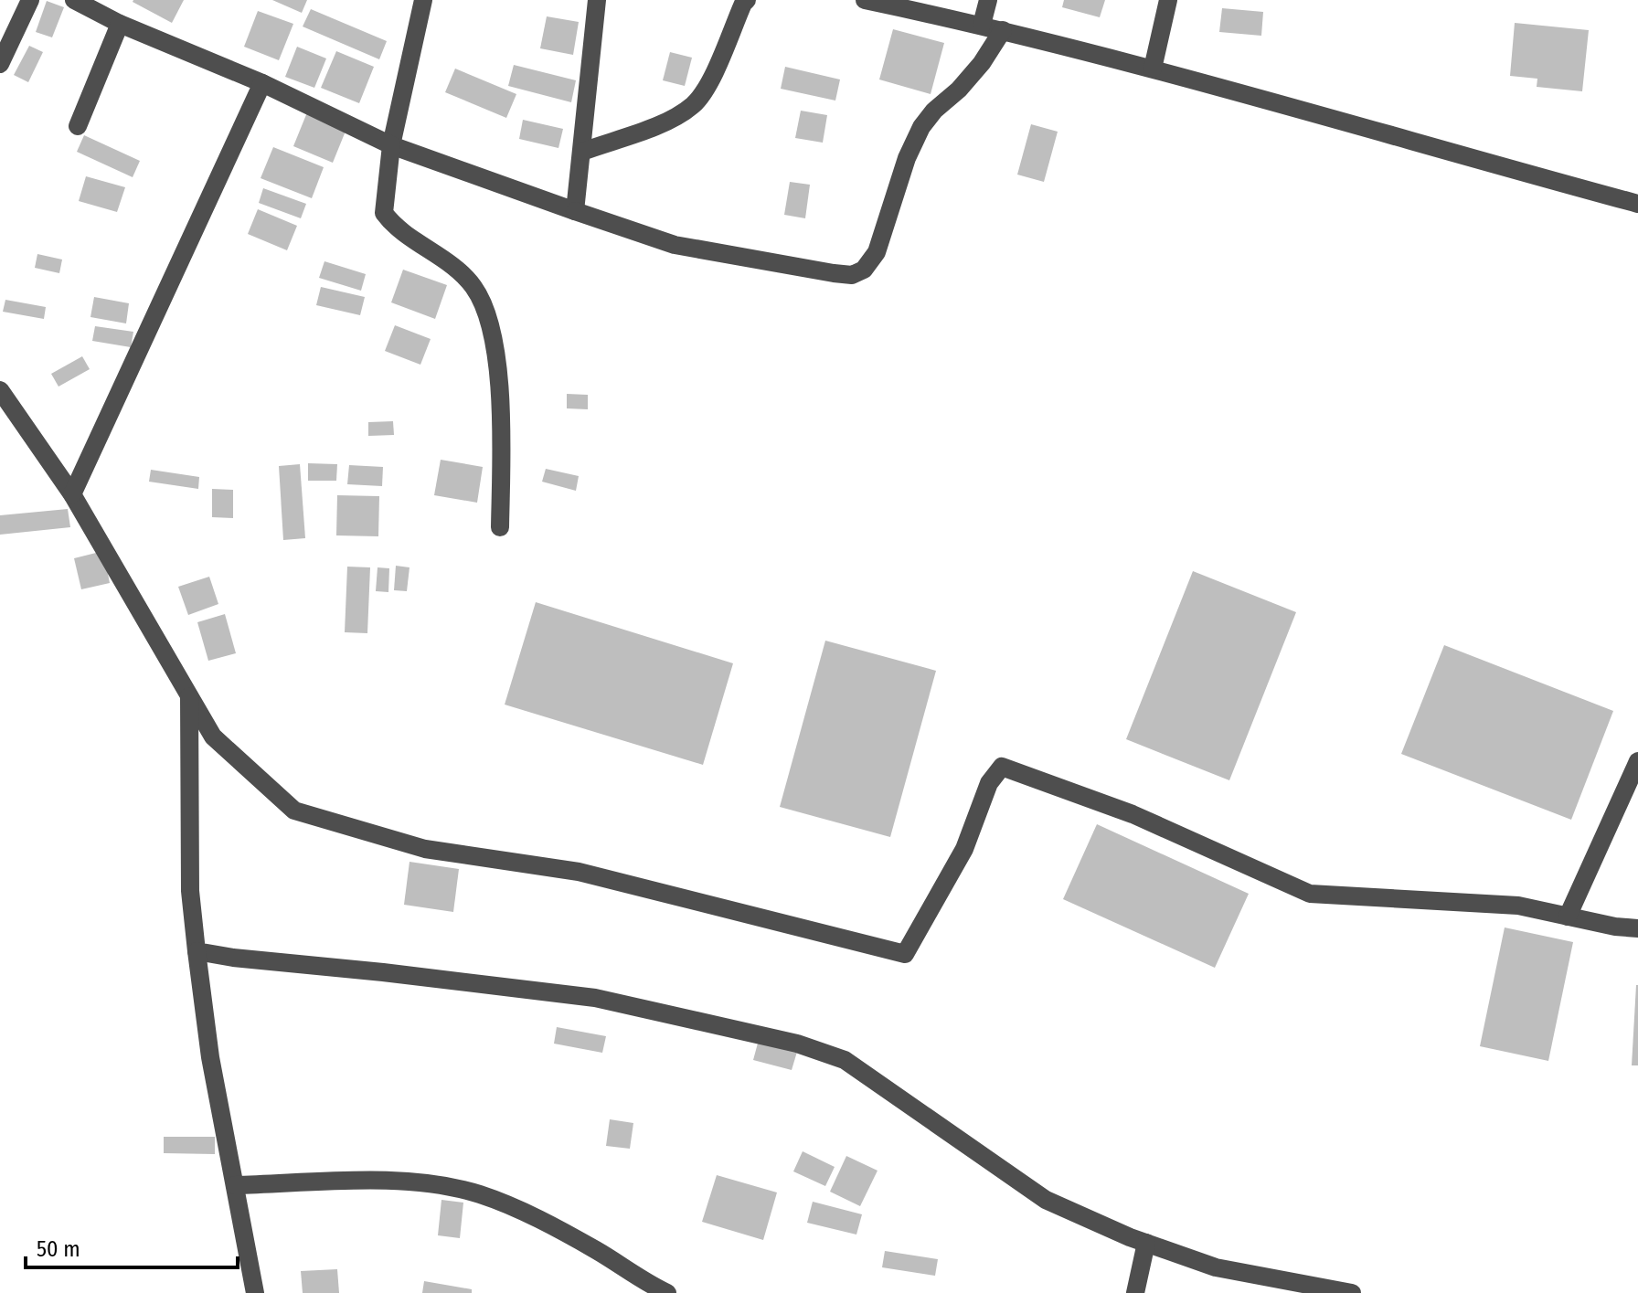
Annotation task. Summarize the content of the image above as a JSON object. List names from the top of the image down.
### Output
{
  "scale_bar": "50 m"
}
